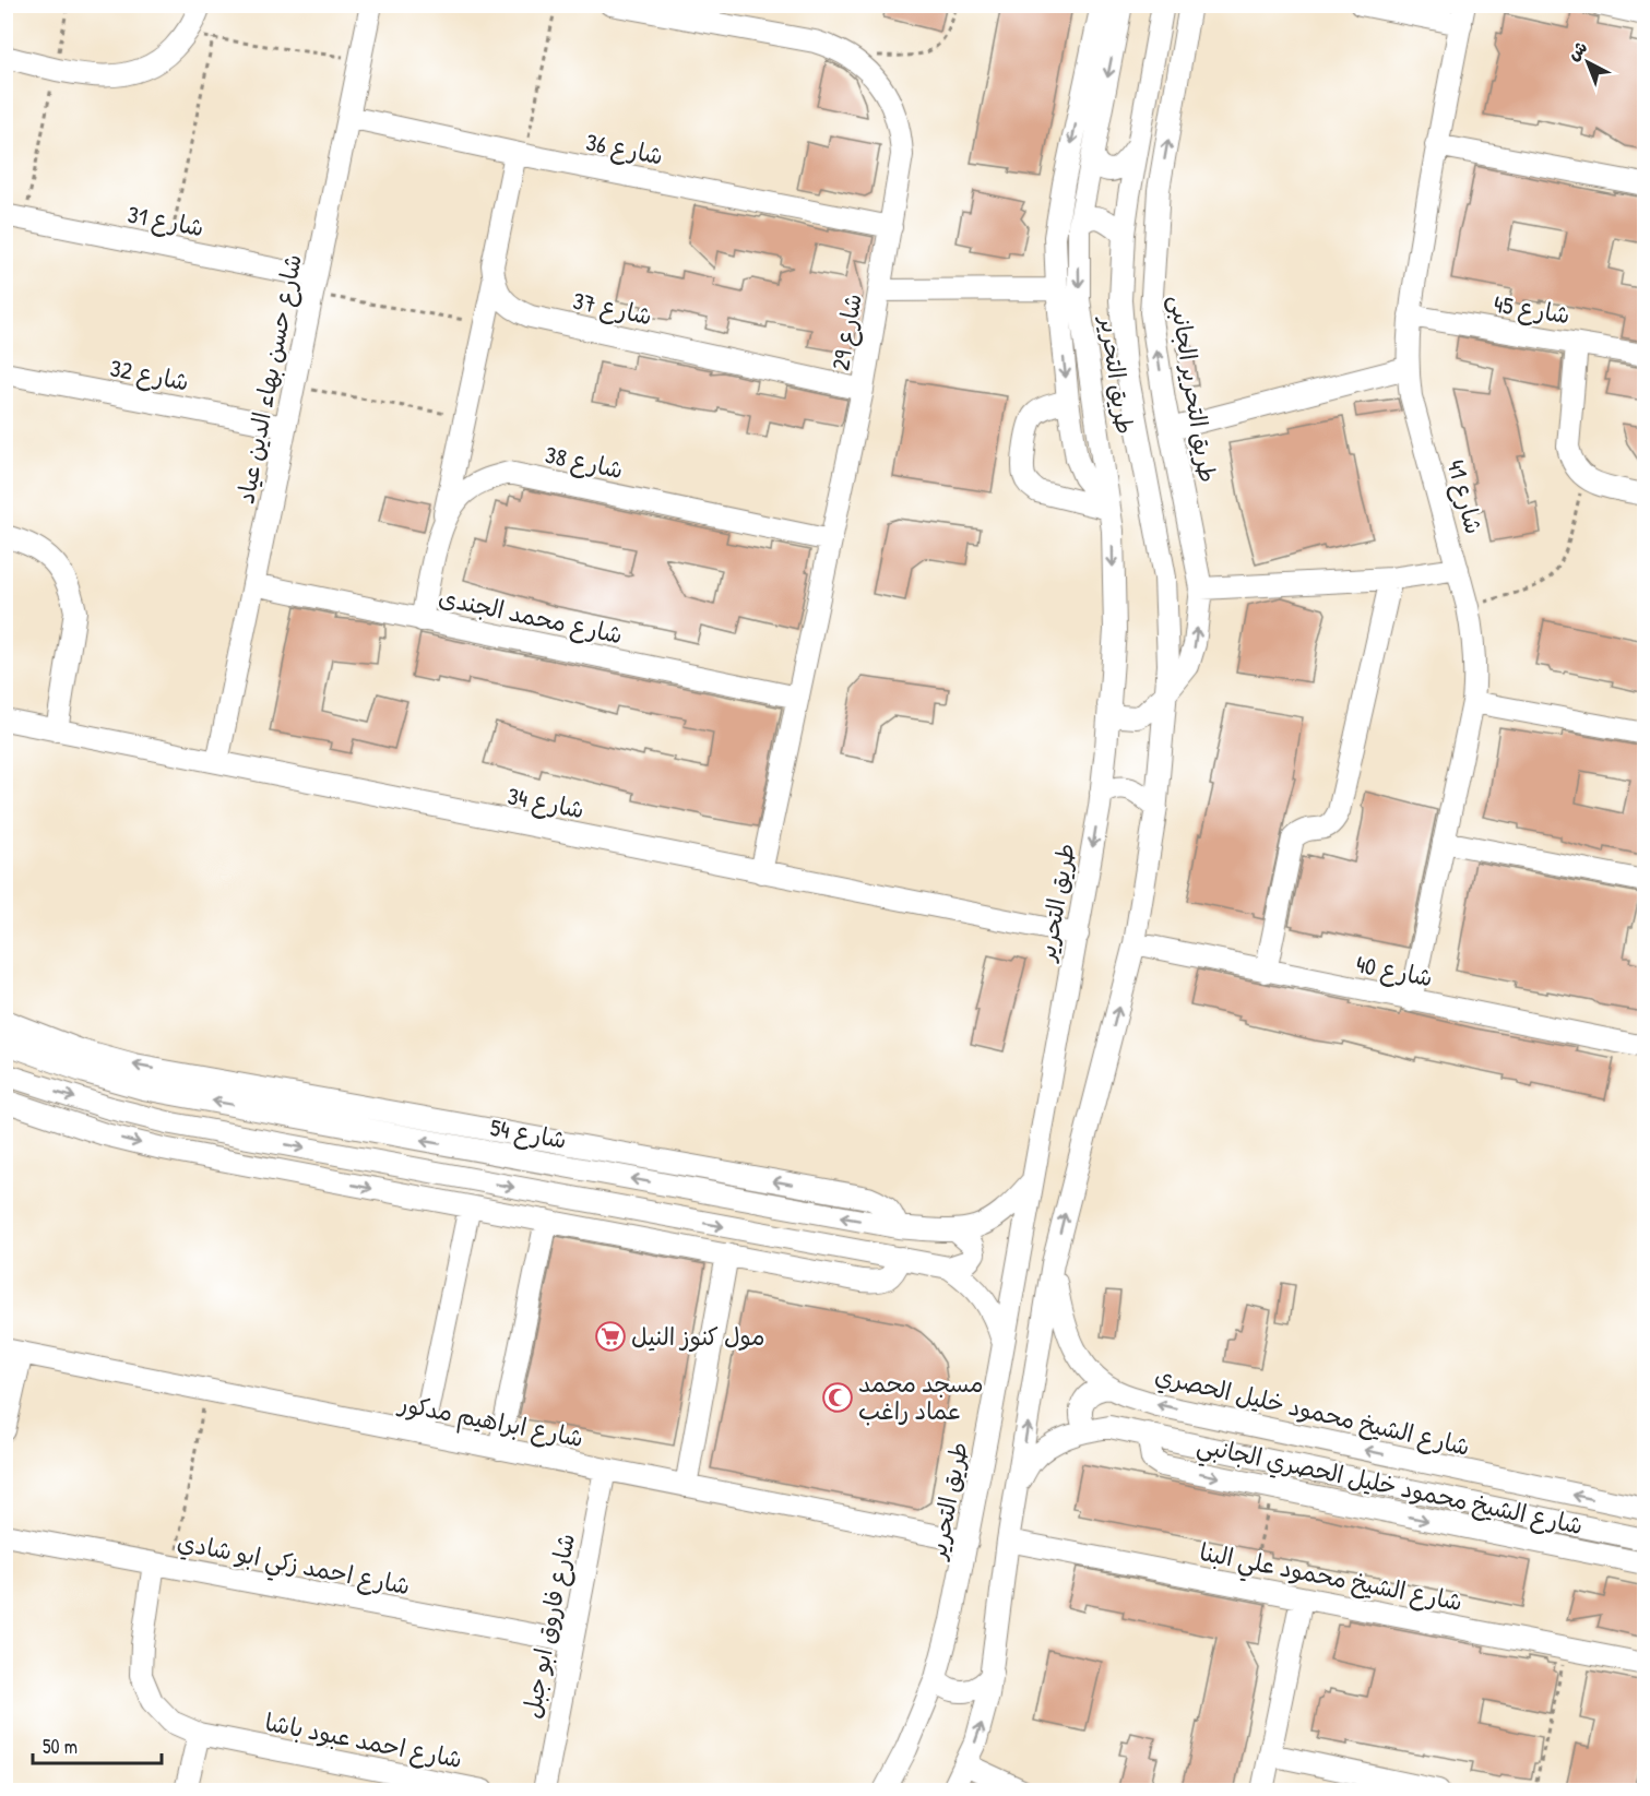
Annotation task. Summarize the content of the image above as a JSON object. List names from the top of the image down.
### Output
{
  "streets": {
    "street": [
      "شارع 36",
      "شارع 31",
      "شارع 37",
      "شارع 45",
      "شارع 29",
      "شارع 32",
      "طريق التحرير",
      "شارع حسن بهاء الدين عياد",
      "طريق التحرير الجانبى",
      "شارع 38",
      "شارع 41",
      "شارع محمد الجندى",
      "شارع 34",
      "شارع 40",
      "شارع 54",
      "شارع الشيخ محمود خليل الحصري",
      "شارع ابراهيم مدكور",
      "شارع الشيخ محمود خليل الحصري الجانبي",
      "شارع احمد زكي ابو شادي",
      "شارع الشيخ محمود علي البنا",
      "شارع فاروق ابو جبل",
      "شارع احمد عبود باشا"
    ]
  },
  "crossings": [
    ["شارع 36", "شارع 29"],
    ["شارع 36", "شارع حسن بهاء الدين عياد"],
    ["شارع 31", "شارع حسن بهاء الدين عياد"],
    ["شارع 37", "شارع 29"],
    ["شارع 45", "شارع 41"],
    ["شارع 29", "شارع 38"],
    ["شارع 29", "شارع محمد الجندى"],
    ["شارع 29", "شارع 34"],
    ["شارع 32", "شارع حسن بهاء الدين عياد"],
    ["طريق التحرير", "طريق التحرير الجانبى"],
    ["طريق التحرير", "شارع 34"],
    ["طريق التحرير", "شارع 40"],
    ["طريق التحرير", "شارع 54"],
    ["طريق التحرير", "شارع الشيخ محمود خليل الحصري"],
    ["طريق التحرير", "شارع ابراهيم مدكور"],
    ["طريق التحرير", "شارع الشيخ محمود علي البنا"],
    ["شارع حسن بهاء الدين عياد", "شارع محمد الجندى"],
    ["شارع حسن بهاء الدين عياد", "شارع 34"],
    ["شارع 38", "شارع محمد الجندى"],
    ["شارع 41", "شارع 40"],
    ["شارع ابراهيم مدكور", "شارع فاروق ابو جبل"],
    ["شارع احمد زكي ابو شادي", "شارع فاروق ابو جبل"],
    ["شارع احمد زكي ابو شادي", "شارع احمد عبود باشا"]
  ],
  "places": {
    "supermarket": ["مول كنوز النيل"],
    "mosque": ["مسجد محمد عماد راغب"]
  },
  "scale_bar": "50 m",
  "north": "top left"
}
